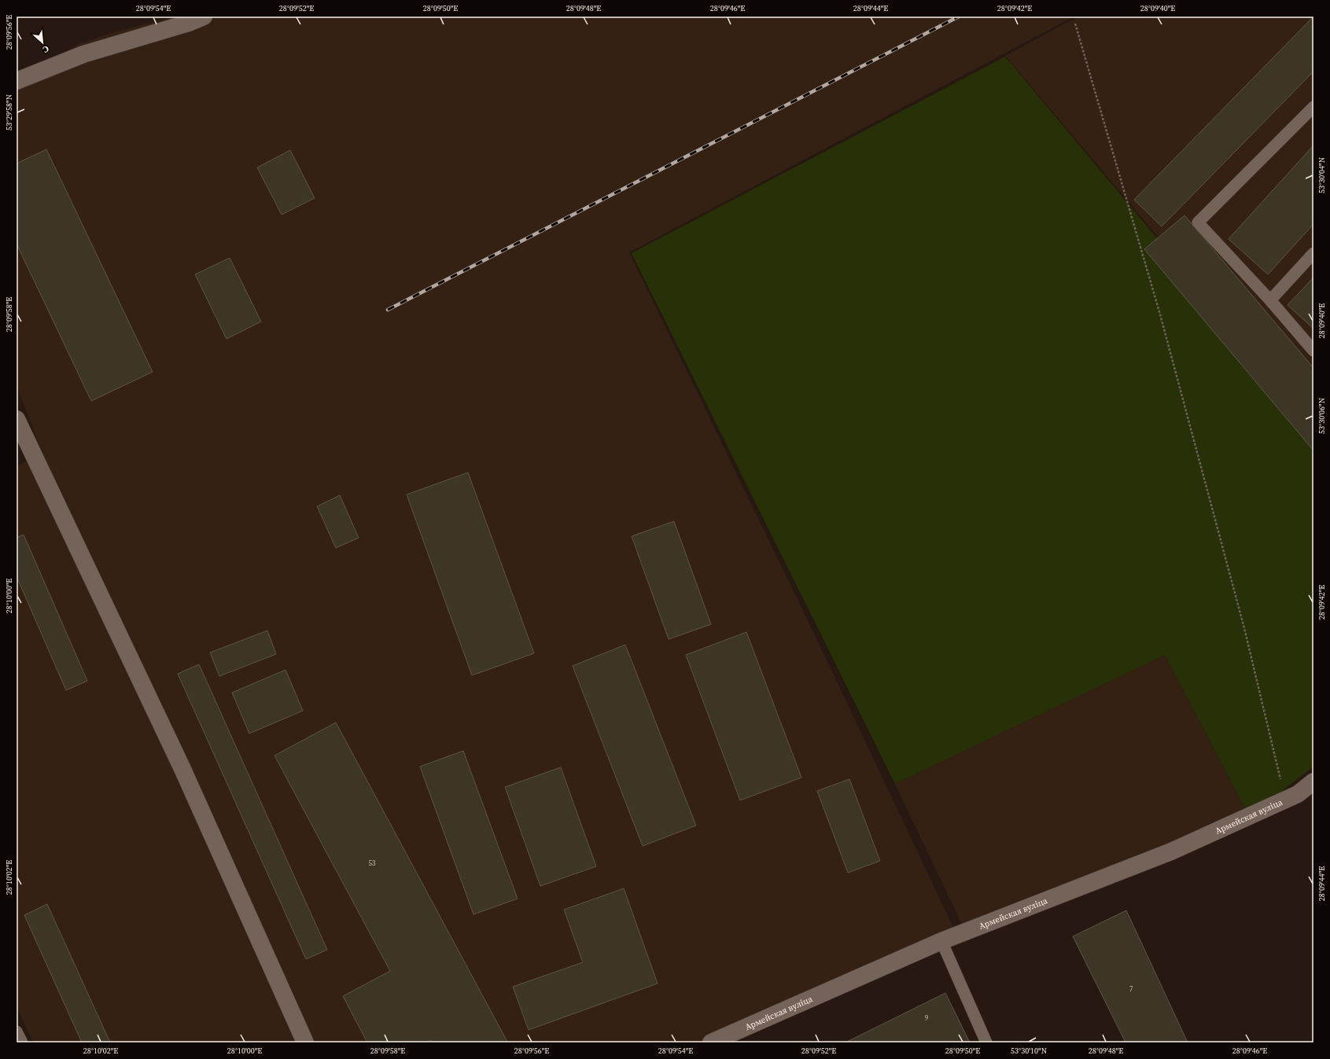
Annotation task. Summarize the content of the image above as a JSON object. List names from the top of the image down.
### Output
{
  "streets": {
    "street": ["Армейская вуліца"]
  },
  "house_numbers": ["53", "7", "9"],
  "north": "bottom right",
  "coordinates": [
    "28°09'54\"E",
    "28°09'52\"E",
    "28°09'50\"E",
    "28°09'48\"E",
    "28°09'46\"E",
    "28°09'44\"E",
    "28°09'42\"E",
    "28°09'40\"E",
    "28°09'56\"E",
    "53°29'58\"N",
    "53°30'04\"N",
    "28°09'58\"E",
    "53°30'06\"N",
    "28°10'00\"E",
    "28°10'02\"E",
    "53°30'10\"N"
  ]
}
